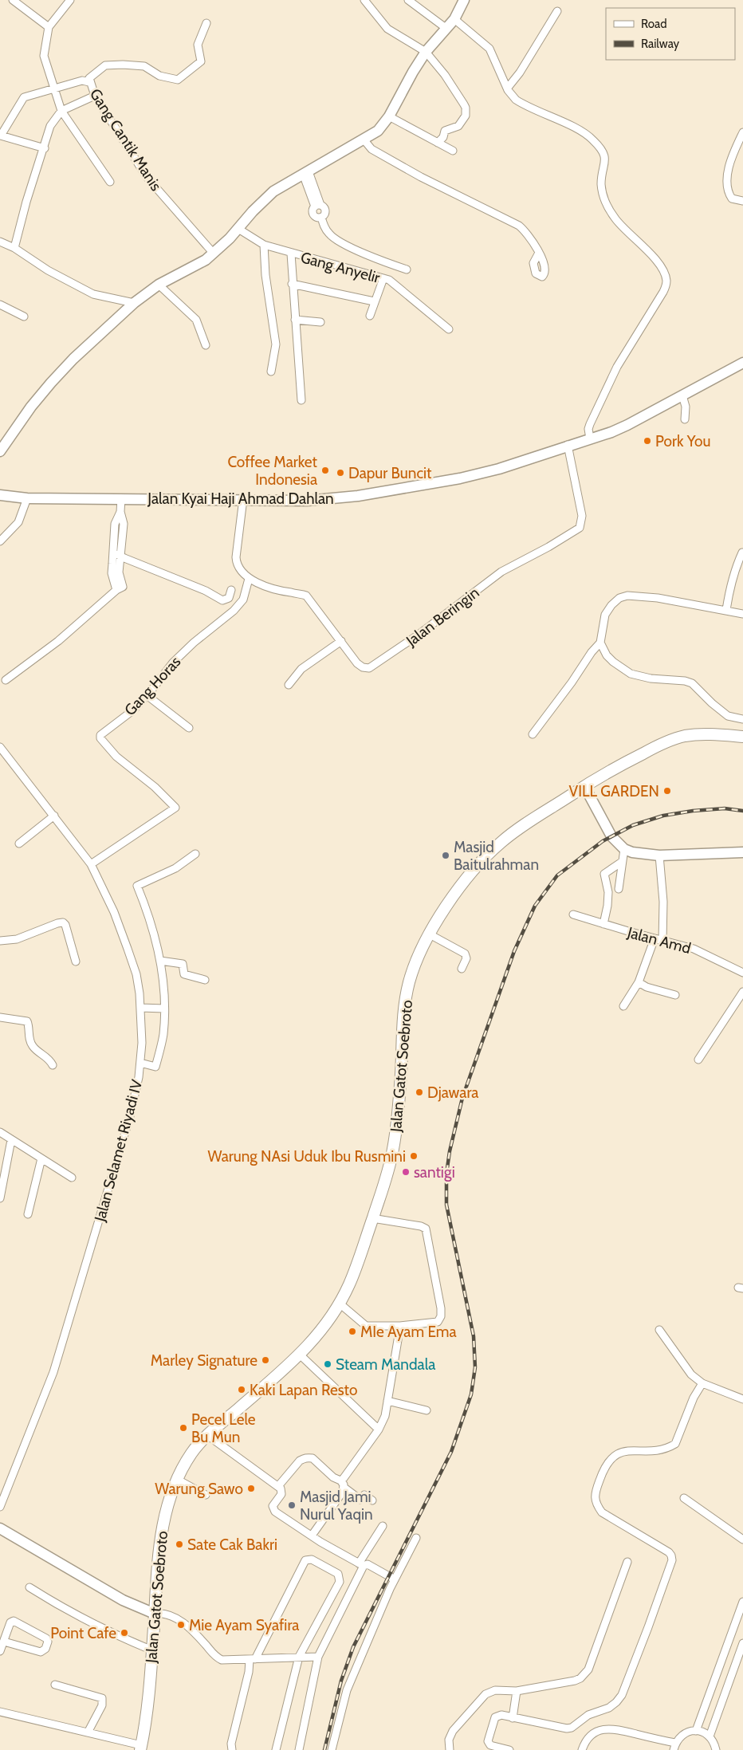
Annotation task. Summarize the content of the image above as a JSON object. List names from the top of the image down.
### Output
{
  "streets": {
    "main road": ["Jalan Kyai Haji Ahmad Dahlan", "Jalan Gatot Soebroto"],
    "street": [
      "Gang Cantik Manis",
      "Gang Anyelir",
      "Jalan Beringin",
      "Gang Horas",
      "Jalan Amd",
      "Jalan Selamet Riyadi IV"
    ]
  },
  "crossings": [
    ["Jalan Kyai Haji Ahmad Dahlan", "Jalan Beringin"],
    ["Jalan Beringin", "Gang Horas"],
    ["Gang Horas", "Jalan Selamet Riyadi IV"]
  ],
  "places": [
    "Pork You",
    "Coffee Market Indonesia",
    "Dapur Buncit",
    "VILL GARDEN",
    "Masjid Baitulrahman",
    "Djawara",
    "Warung NAsi Uduk Ibu Rusmini",
    "santigi",
    "MIe Ayam Ema",
    "Marley Signature",
    "Steam Mandala",
    "Kaki Lapan Resto",
    "Pecel Lele Bu Mun",
    "Warung Sawo",
    "Masjid Jami Nurul Yaqin",
    "Sate Cak Bakri",
    "Mie Ayam Syafira",
    "Point Cafe"
  ],
  "legend": ["Road", "Railway"]
}
